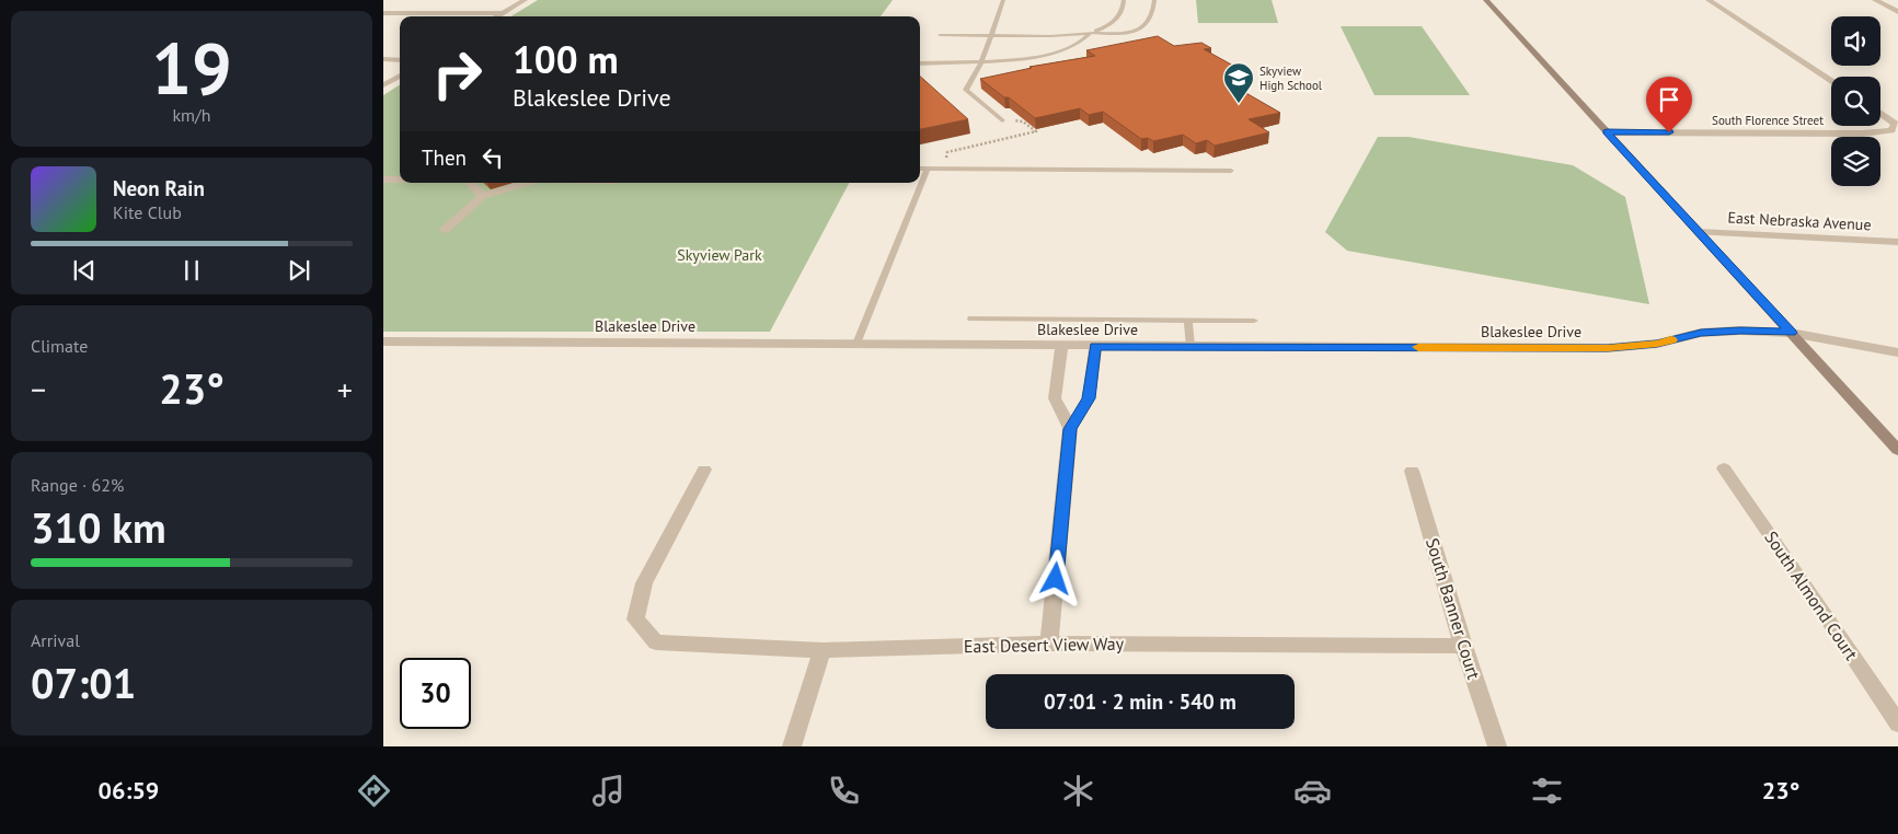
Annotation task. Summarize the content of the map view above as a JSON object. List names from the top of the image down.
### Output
{
  "streets": {
    "street": [
      "South Florence Street",
      "East Nebraska Avenue",
      "Blakeslee Drive",
      "South Almond Court",
      "South Banner Court",
      "East Desert View Way"
    ]
  },
  "crossings": [
    ["South Banner Court", "East Desert View Way"]
  ],
  "parks": ["Skyview Park"],
  "places": {
    "school or university": ["Skyview High School"]
  },
  "page": {
    "tile": [
      ["19", "km/h"],
      "Climate",
      ["Range · 62%", "310 km"],
      ["Arrival", "07:01"]
    ],
    "turn": ["100 m", "Blakeslee Drive"],
    "then": "Then",
    "song": ["Neon Rain", "Kite Club"],
    "heat": ["−", "23°", "+"],
    "limit": "30",
    "trip": "07:01 · 2 min · 540 m",
    "tabs": ["06:59", "23°"]
  }
}
